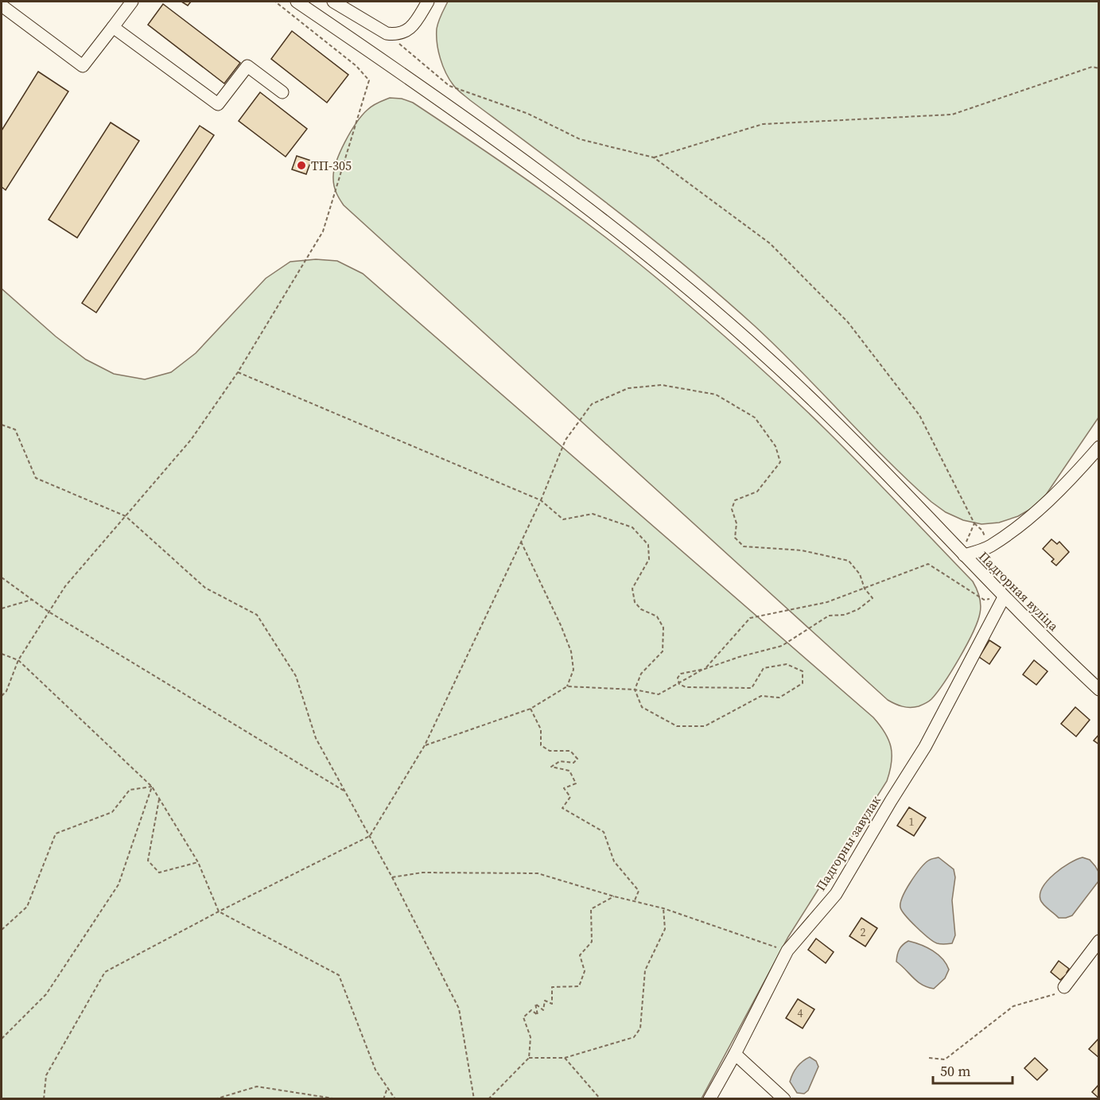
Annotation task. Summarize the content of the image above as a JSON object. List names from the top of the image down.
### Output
{
  "streets": {
    "street": ["Падгорная вуліца", "Падгорны завулак"]
  },
  "crossings": [
    ["Падгорная вуліца", "Падгорны завулак"]
  ],
  "places": ["ТП-305"],
  "house_numbers": ["1", "2", "4"],
  "scale_bar": "50 m"
}
